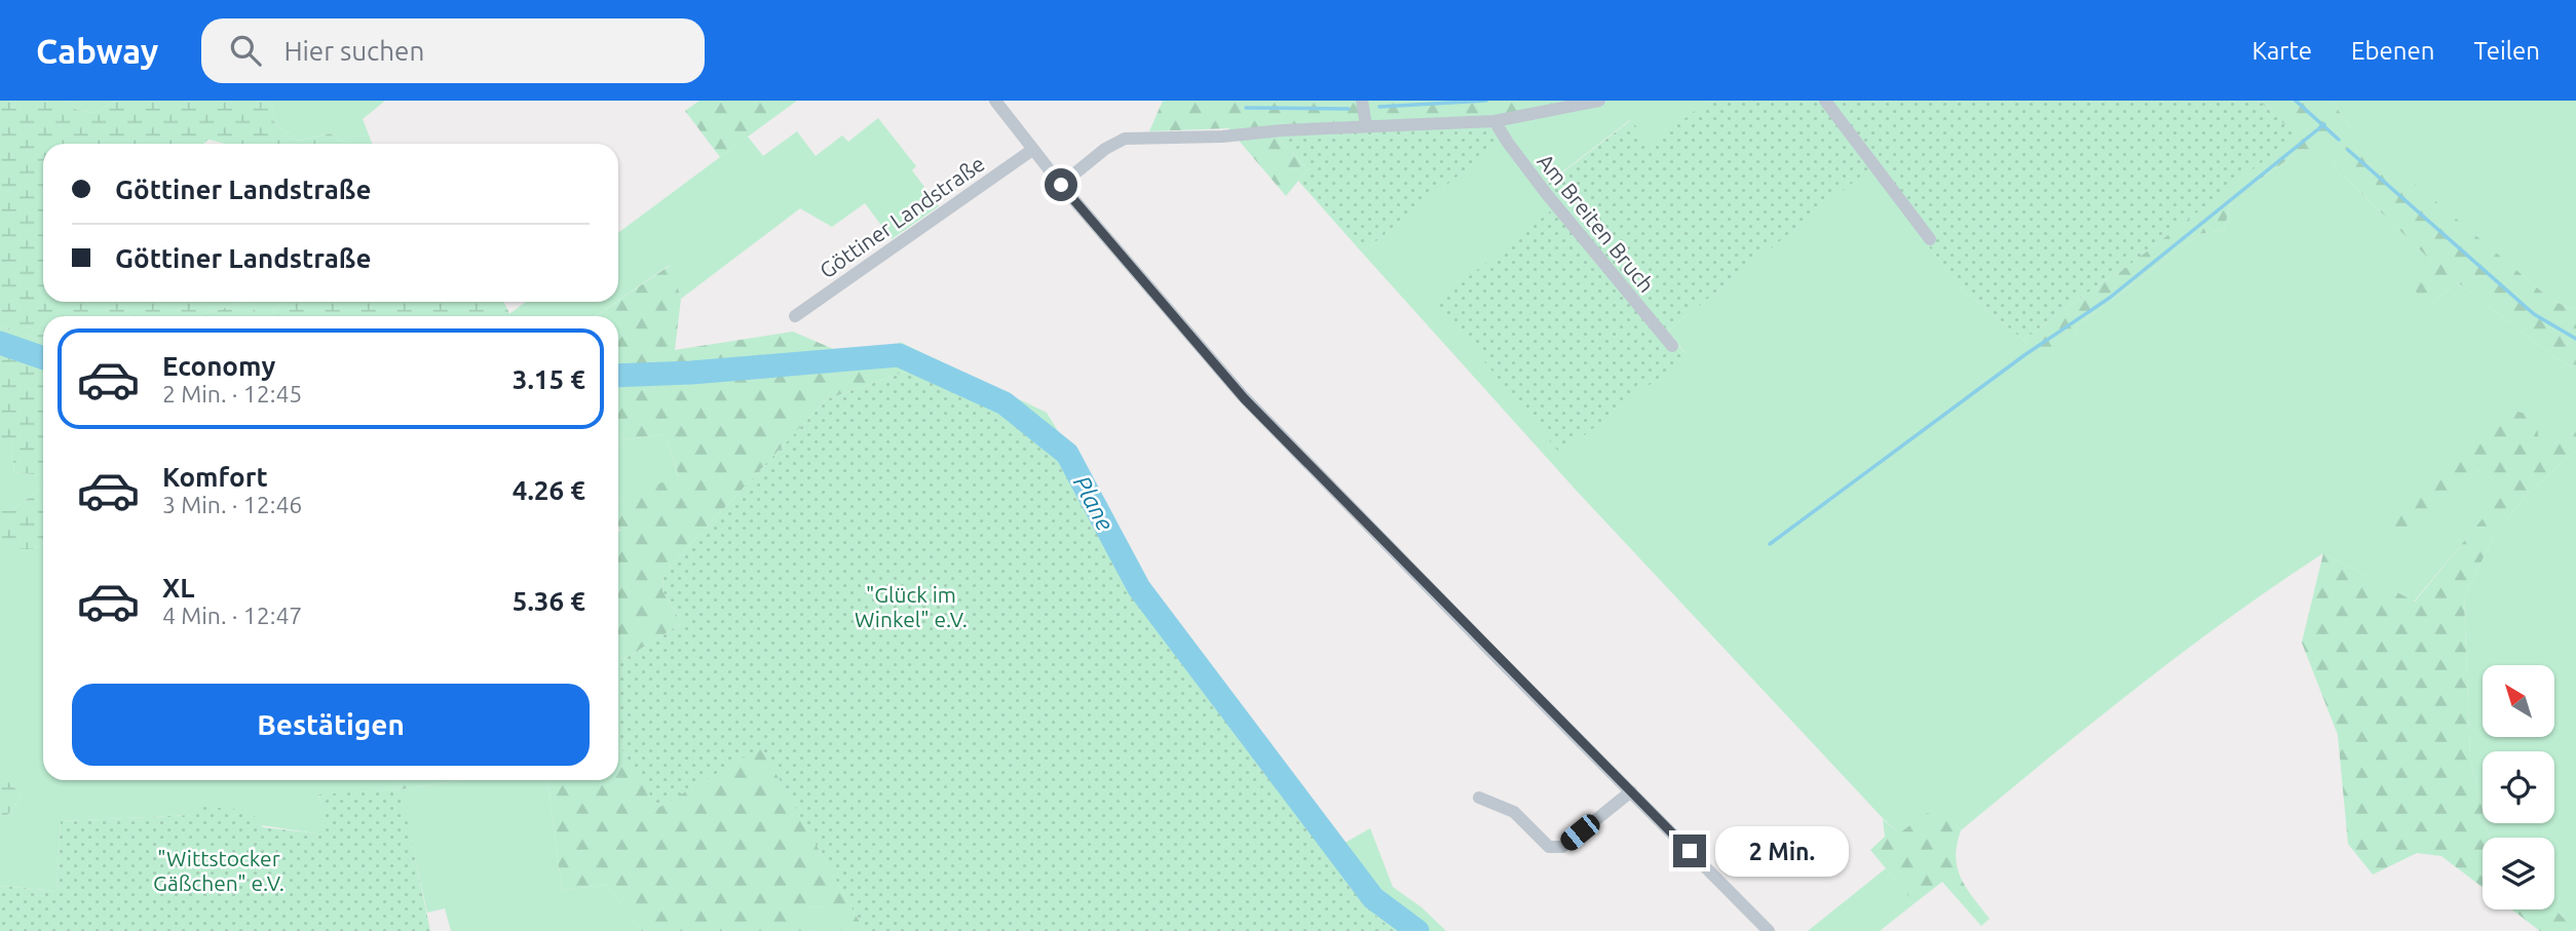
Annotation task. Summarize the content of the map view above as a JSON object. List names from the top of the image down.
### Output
{
  "streets": {
    "street": ["Göttiner Landstraße", "Am Breiten Bruch"]
  },
  "water": ["Plane"],
  "parks": ["\"Glück im Winkel\" e.V.", "\"Wittstocker Gäßchen\" e.V."],
  "north": "top left",
  "page": {
    "header": "Cabway",
    "search": "Hier suchen",
    "nav": ["Karte", "Ebenen", "Teilen"],
    "banner": ["Göttiner Landstraße", "Göttiner Landstraße"],
    "list": [
      {
        "name": "Economy",
        "note": "2 Min. · 12:45",
        "value": "3.15 €"
      },
      {
        "name": "Komfort",
        "note": "3 Min. · 12:46",
        "value": "4.26 €"
      },
      {
        "name": "XL",
        "note": "4 Min. · 12:47",
        "value": "5.36 €"
      }
    ],
    "buttons": "Bestätigen",
    "bubble": "2 Min."
  }
}
